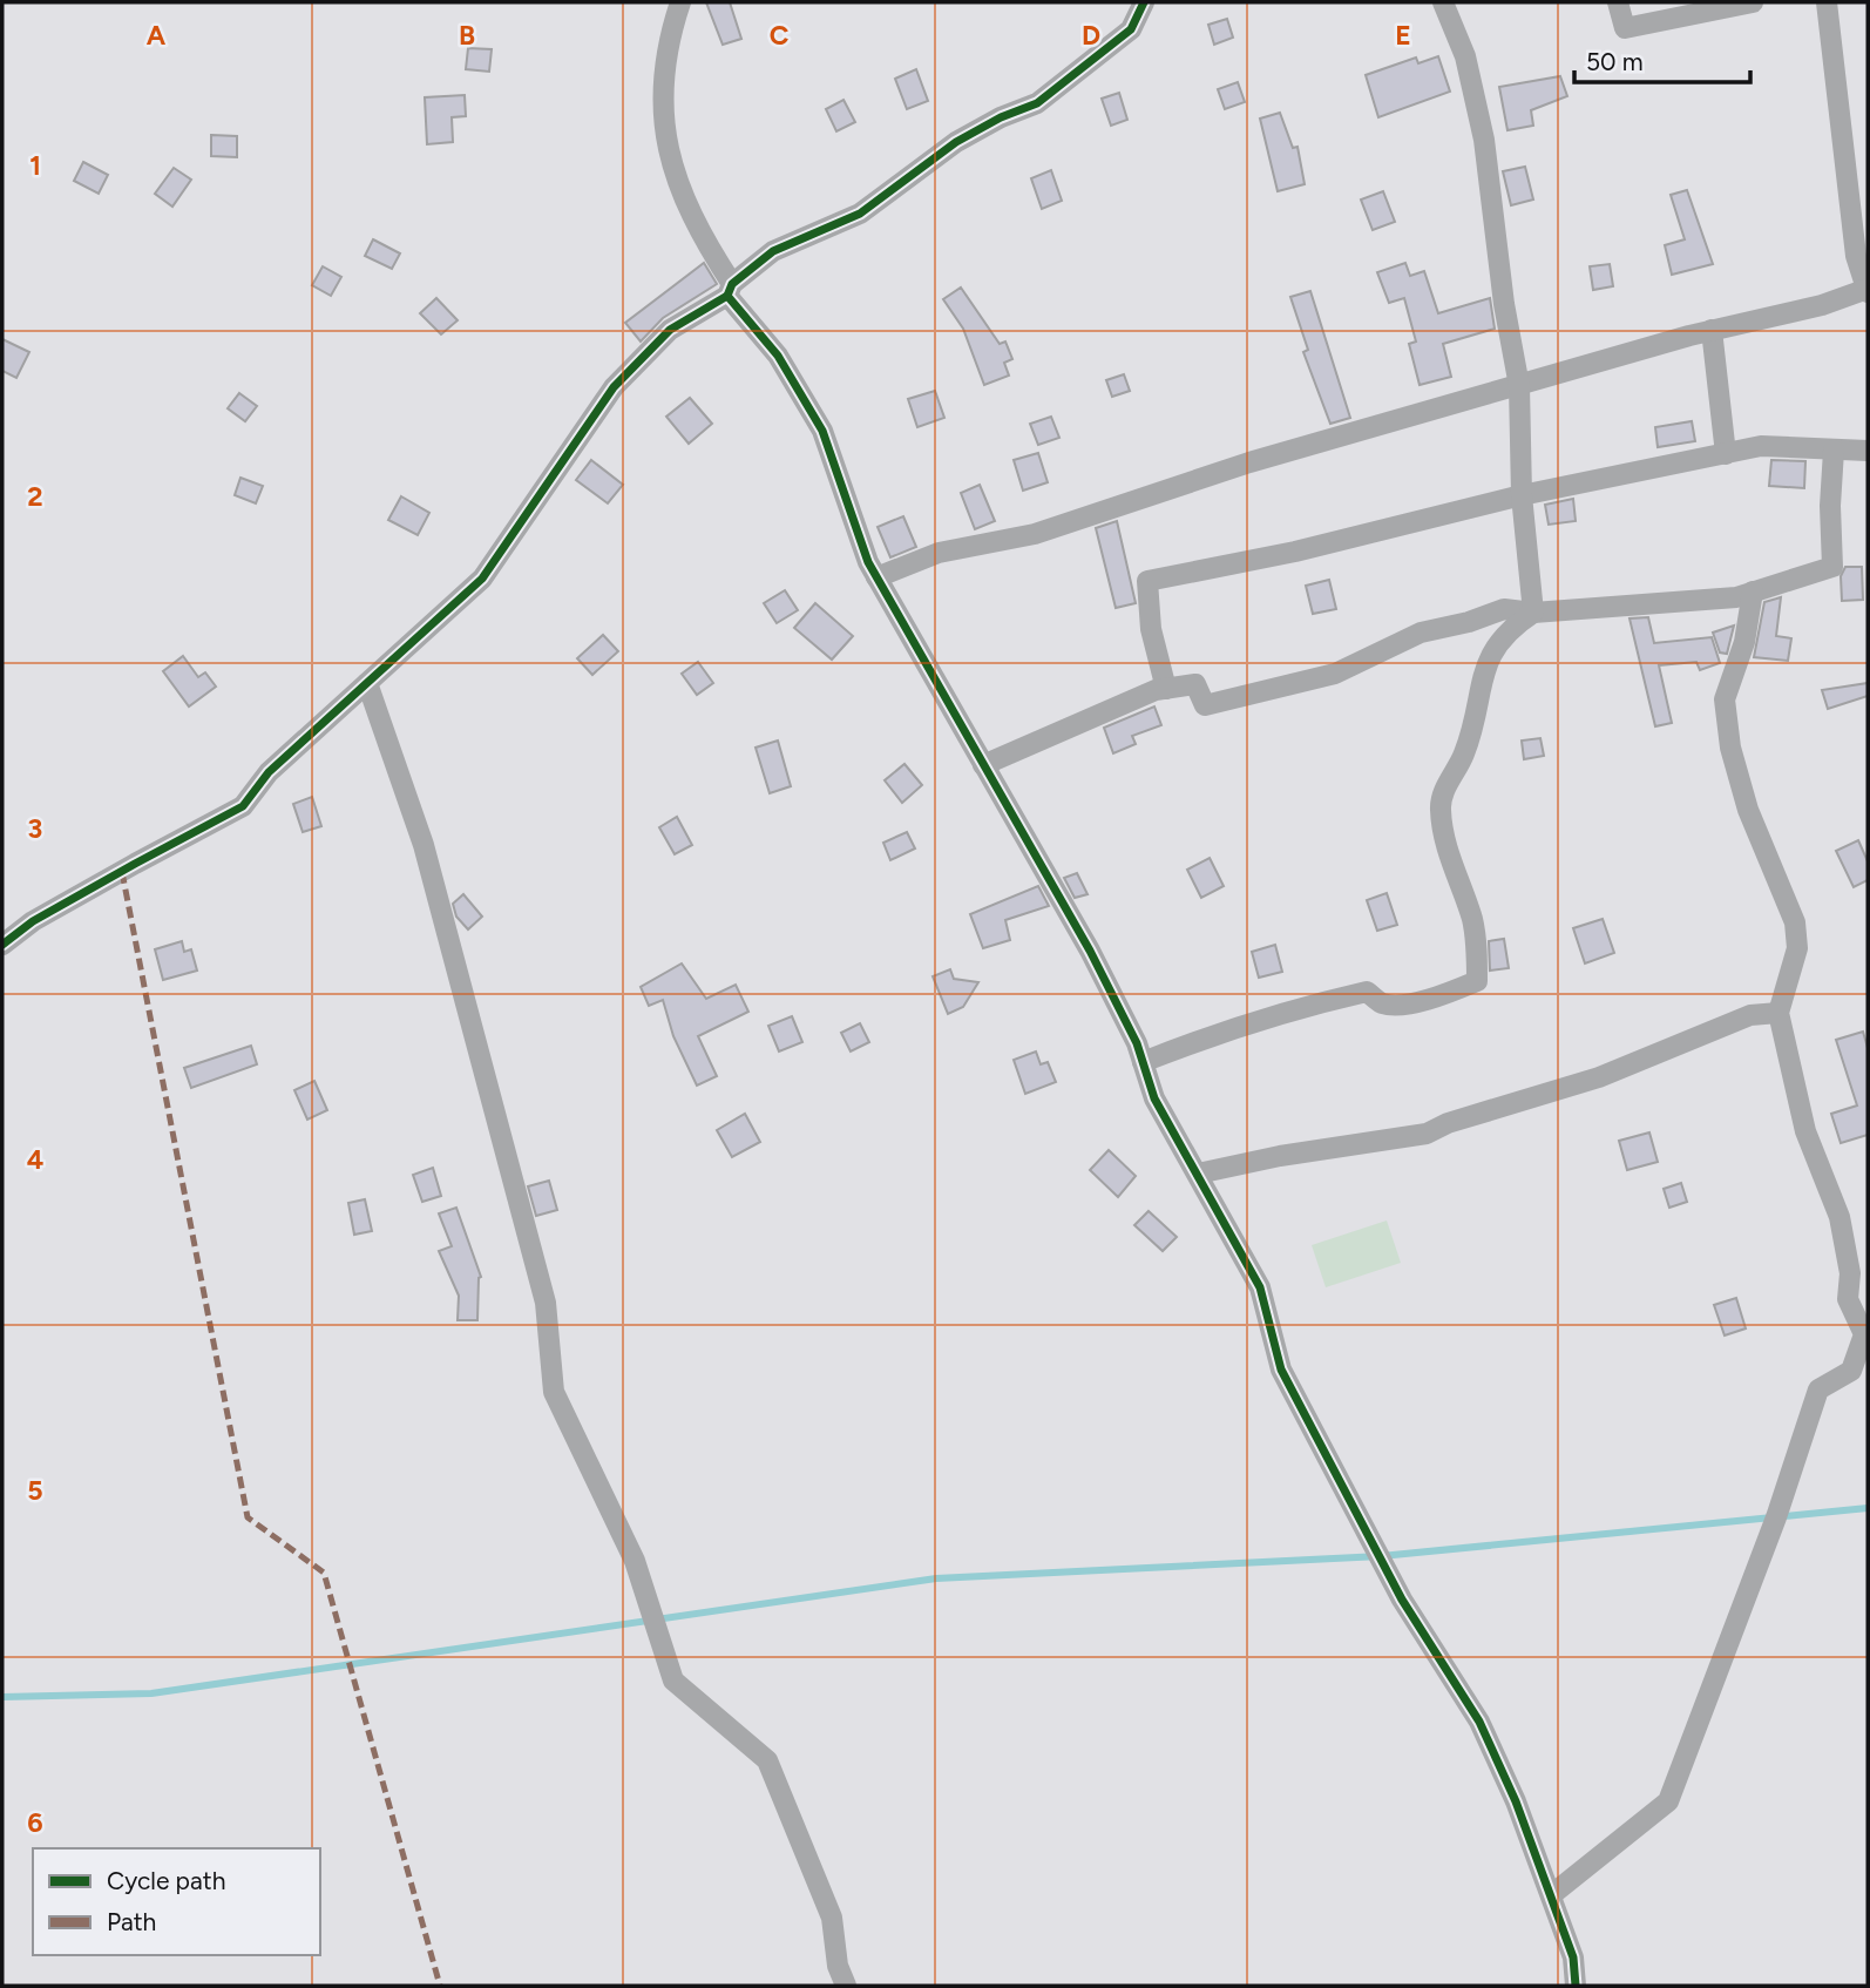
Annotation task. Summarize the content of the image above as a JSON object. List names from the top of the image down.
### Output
{
  "legend": ["Cycle path", "Path"],
  "scale_bar": "50 m",
  "grid": {
    "columns": [
      "A",
      "B",
      "C",
      "D",
      "E"
    ],
    "rows": [
      "1",
      "2",
      "3",
      "4",
      "5",
      "6"
    ]
  }
}
